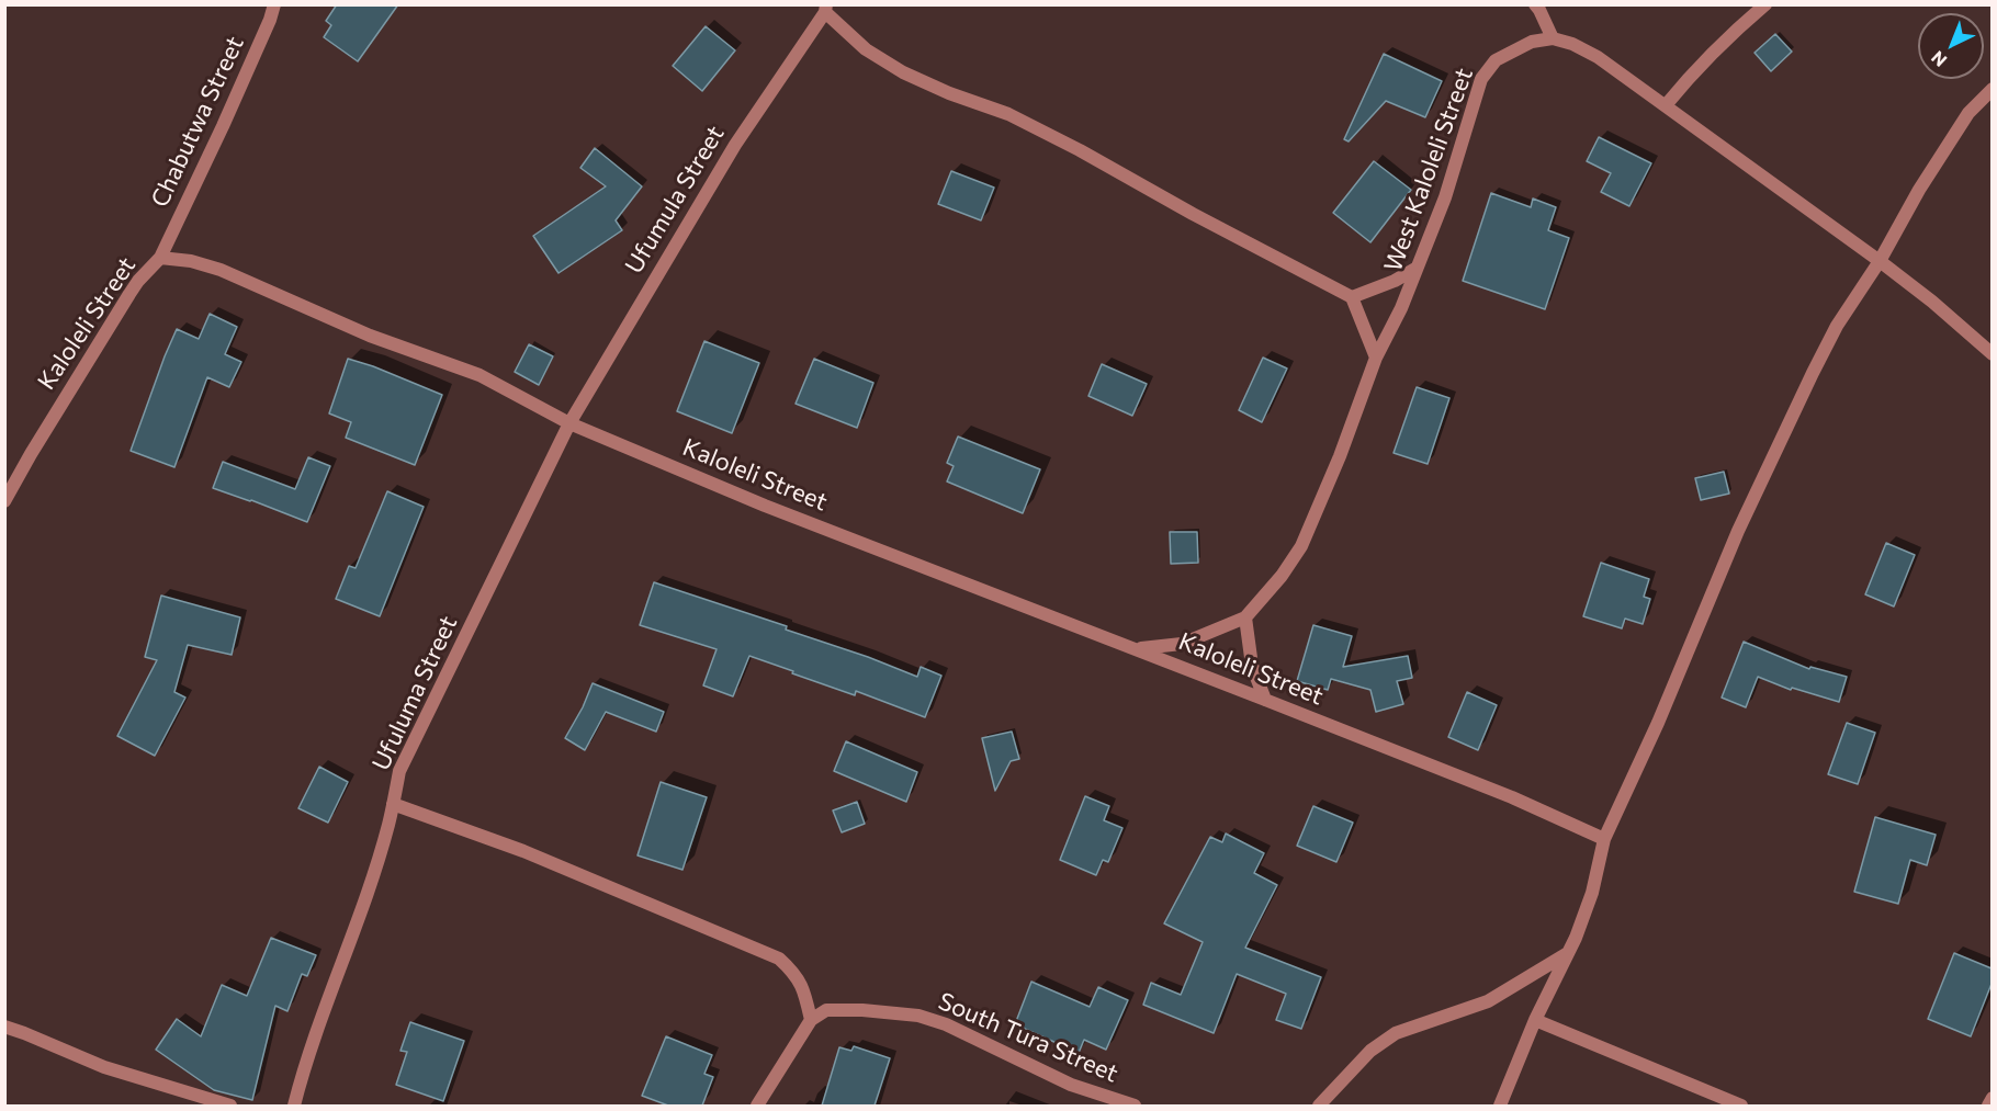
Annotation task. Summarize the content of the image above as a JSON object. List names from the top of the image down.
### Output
{
  "streets": {
    "street": [
      "Chabutwa Street",
      "West Kaloleli Street",
      "Ufumula Street",
      "Kaloleli Street",
      "Ufuluma Street",
      "South Tura Street"
    ]
  },
  "crossings": [
    ["Chabutwa Street", "Kaloleli Street"],
    ["Ufumula Street", "Kaloleli Street"],
    ["Ufumula Street", "Ufuluma Street"],
    ["Kaloleli Street", "Ufuluma Street"]
  ],
  "north": "bottom left"
}
